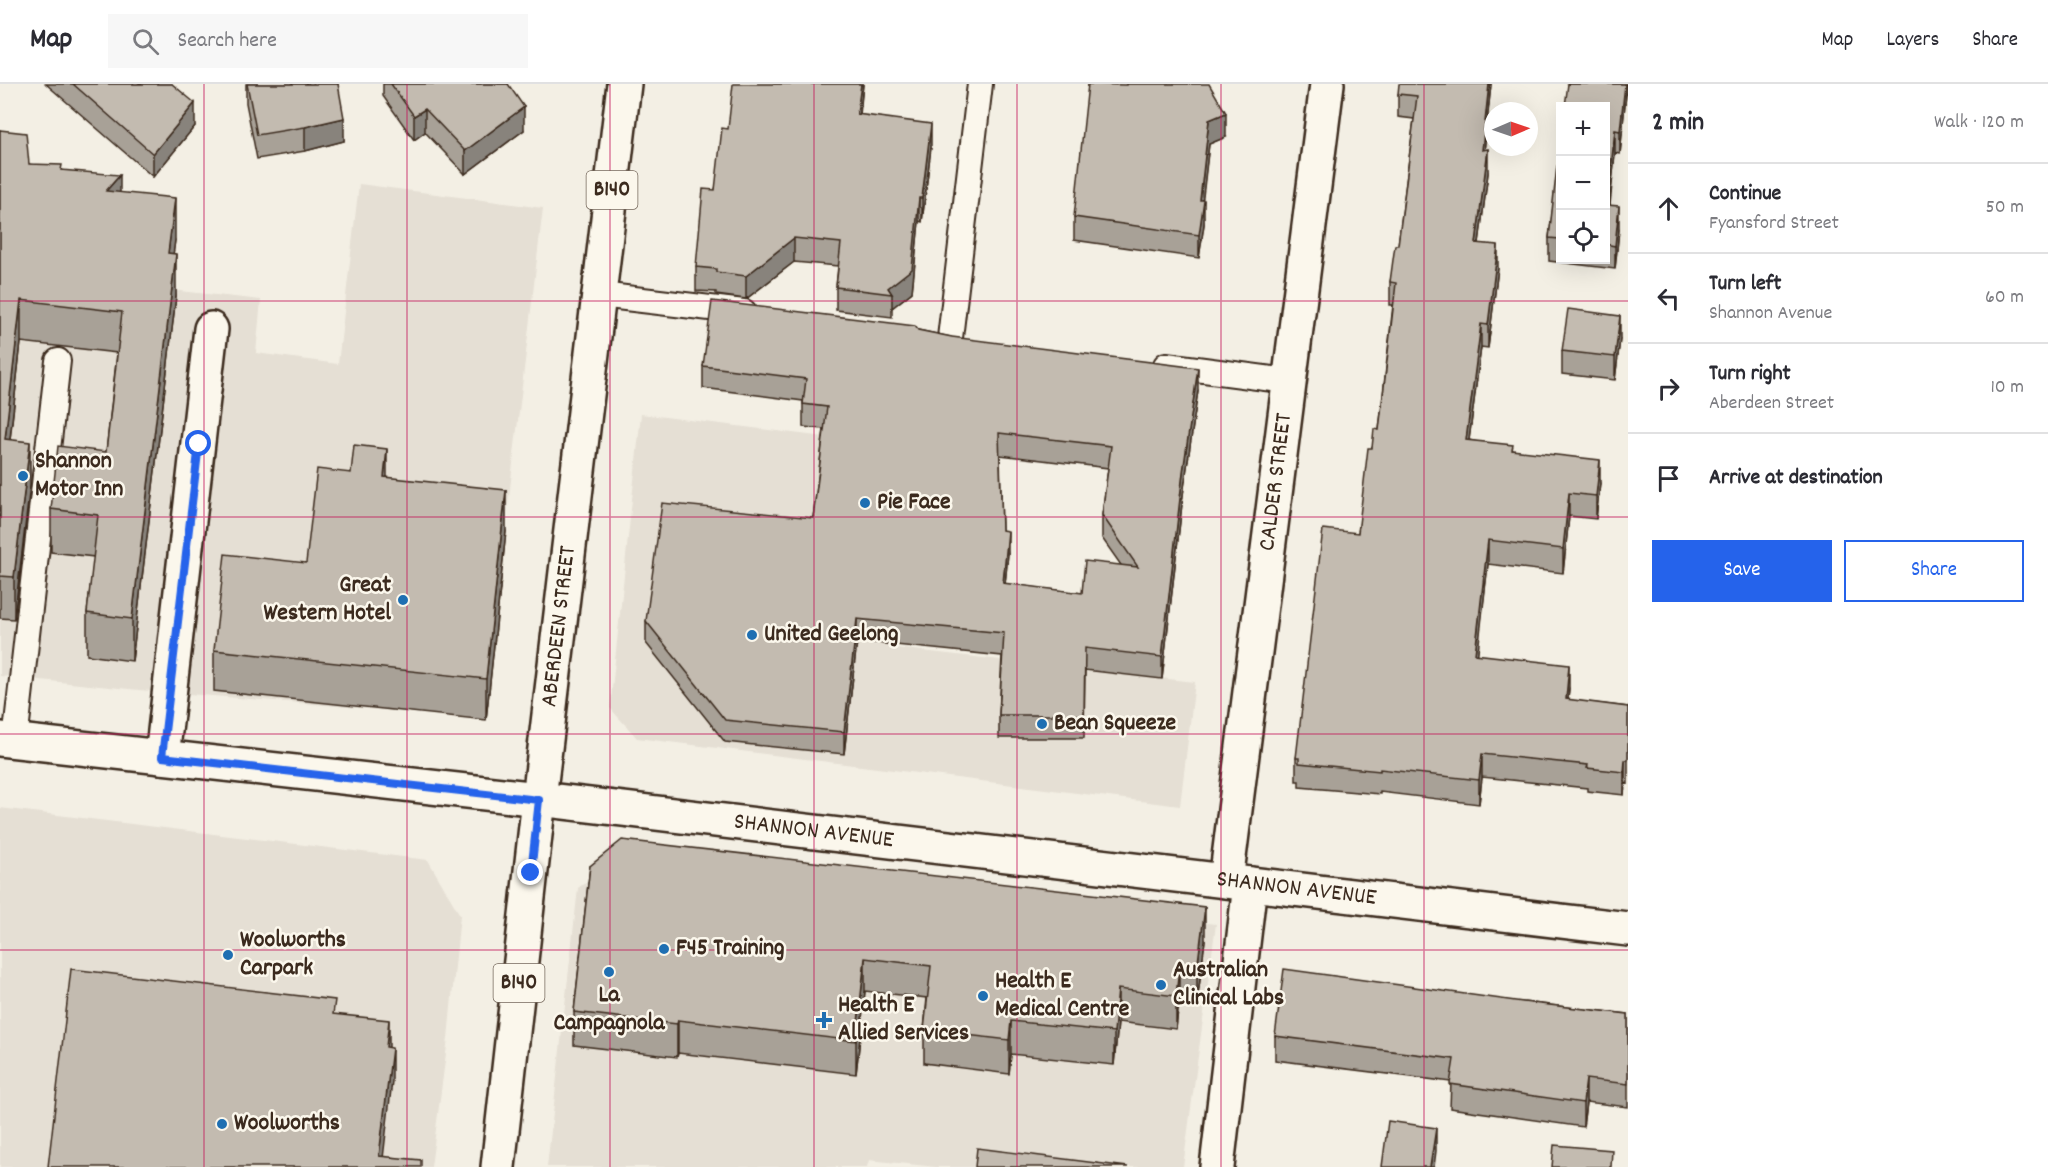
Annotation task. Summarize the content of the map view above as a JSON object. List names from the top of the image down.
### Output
{
  "streets": {
    "main road": [
      "B140",
      "CALDER STREET",
      "ABERDEEN STREET",
      "SHANNON AVENUE"
    ]
  },
  "crossings": [
    ["CALDER STREET", "SHANNON AVENUE"],
    ["ABERDEEN STREET", "SHANNON AVENUE"]
  ],
  "places": {
    "other": [
      "Shannon Motor Inn",
      "Pie Face",
      "Great Western Hotel",
      "United Geelong",
      "Bean Squeeze",
      "F45 Training",
      "Woolworths Carpark",
      "La Campagnola",
      "Australian Clinical Labs",
      "Health E Medical Centre",
      "Woolworths"
    ],
    "health": ["Health E Allied Services"]
  },
  "north": "right",
  "page": {
    "header": "Map",
    "search": "Search here",
    "nav": ["Map", "Layers", "Share"],
    "heading": ["2 min", "Walk · 120 m"],
    "map_buttons": ["+", "−"],
    "list": [
      ["Continue", "Fyansford Street", "50 m"],
      ["Turn left", "Shannon Avenue", "60 m"],
      ["Turn right", "Aberdeen Street", "10 m"],
      "Arrive at destination"
    ],
    "buttons": ["Save", "Share"]
  }
}
